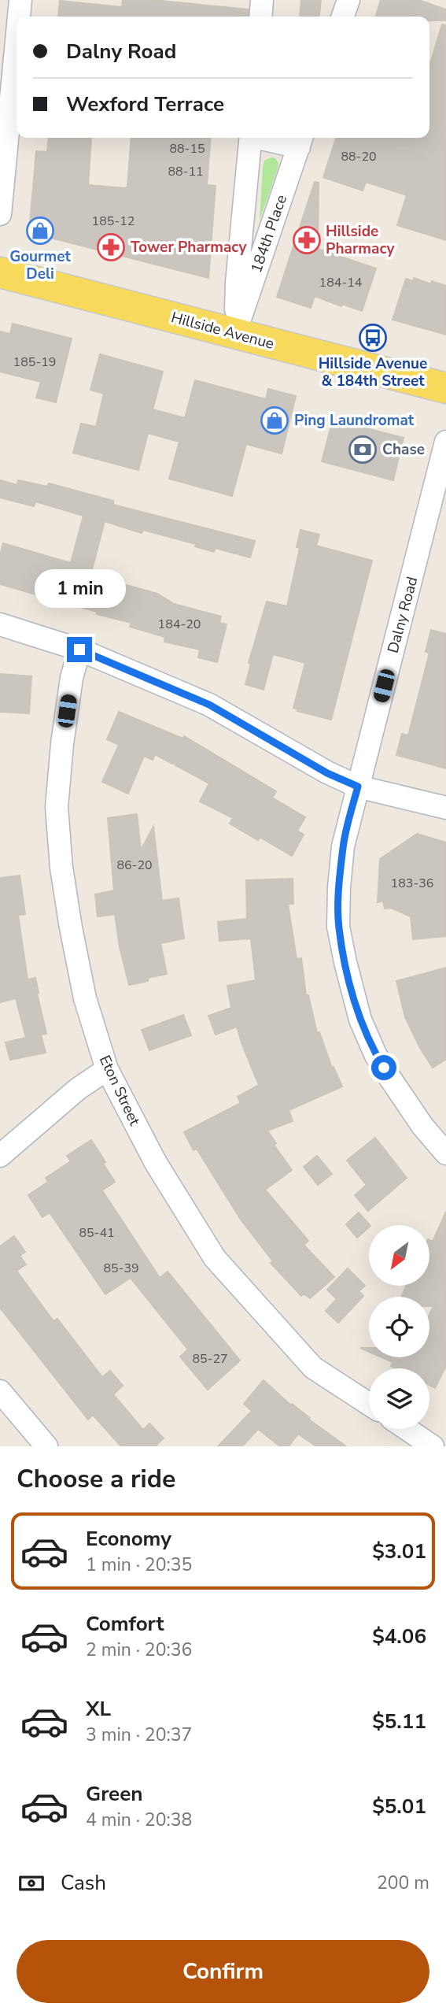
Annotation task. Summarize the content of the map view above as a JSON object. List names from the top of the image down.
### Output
{
  "streets": {
    "main road": ["Hillside Avenue"],
    "street": ["184th Place", "Dalny Road", "Eton Street"]
  },
  "crossings": [
    ["184th Place", "Hillside Avenue"]
  ],
  "places": {
    "shop": ["Gourmet Deli", "Ping Laundromat"],
    "pharmacy": ["Hillside Pharmacy", "Tower Pharmacy"],
    "bus stop": ["Hillside Avenue & 184th Street"],
    "bank": ["Chase"]
  },
  "house_numbers": [
    "88-15",
    "88-20",
    "88-11",
    "185-12",
    "184-14",
    "185-19",
    "184-20",
    "86-20",
    "183-36",
    "85-41",
    "85-39",
    "85-27"
  ],
  "north": "bottom left",
  "page": {
    "banner": ["Dalny Road", "Wexford Terrace"],
    "bubble": "1 min",
    "heading": "Choose a ride",
    "list": [
      {
        "name": "Economy",
        "note": "1 min · 20:35",
        "value": "$3.01"
      },
      {
        "name": "Comfort",
        "note": "2 min · 20:36",
        "value": "$4.06"
      },
      {
        "name": "XL",
        "note": "3 min · 20:37",
        "value": "$5.11"
      },
      {
        "name": "Green",
        "note": "4 min · 20:38",
        "value": "$5.01"
      }
    ],
    "pay": ["Cash", "200 m"],
    "buttons": "Confirm"
  }
}
